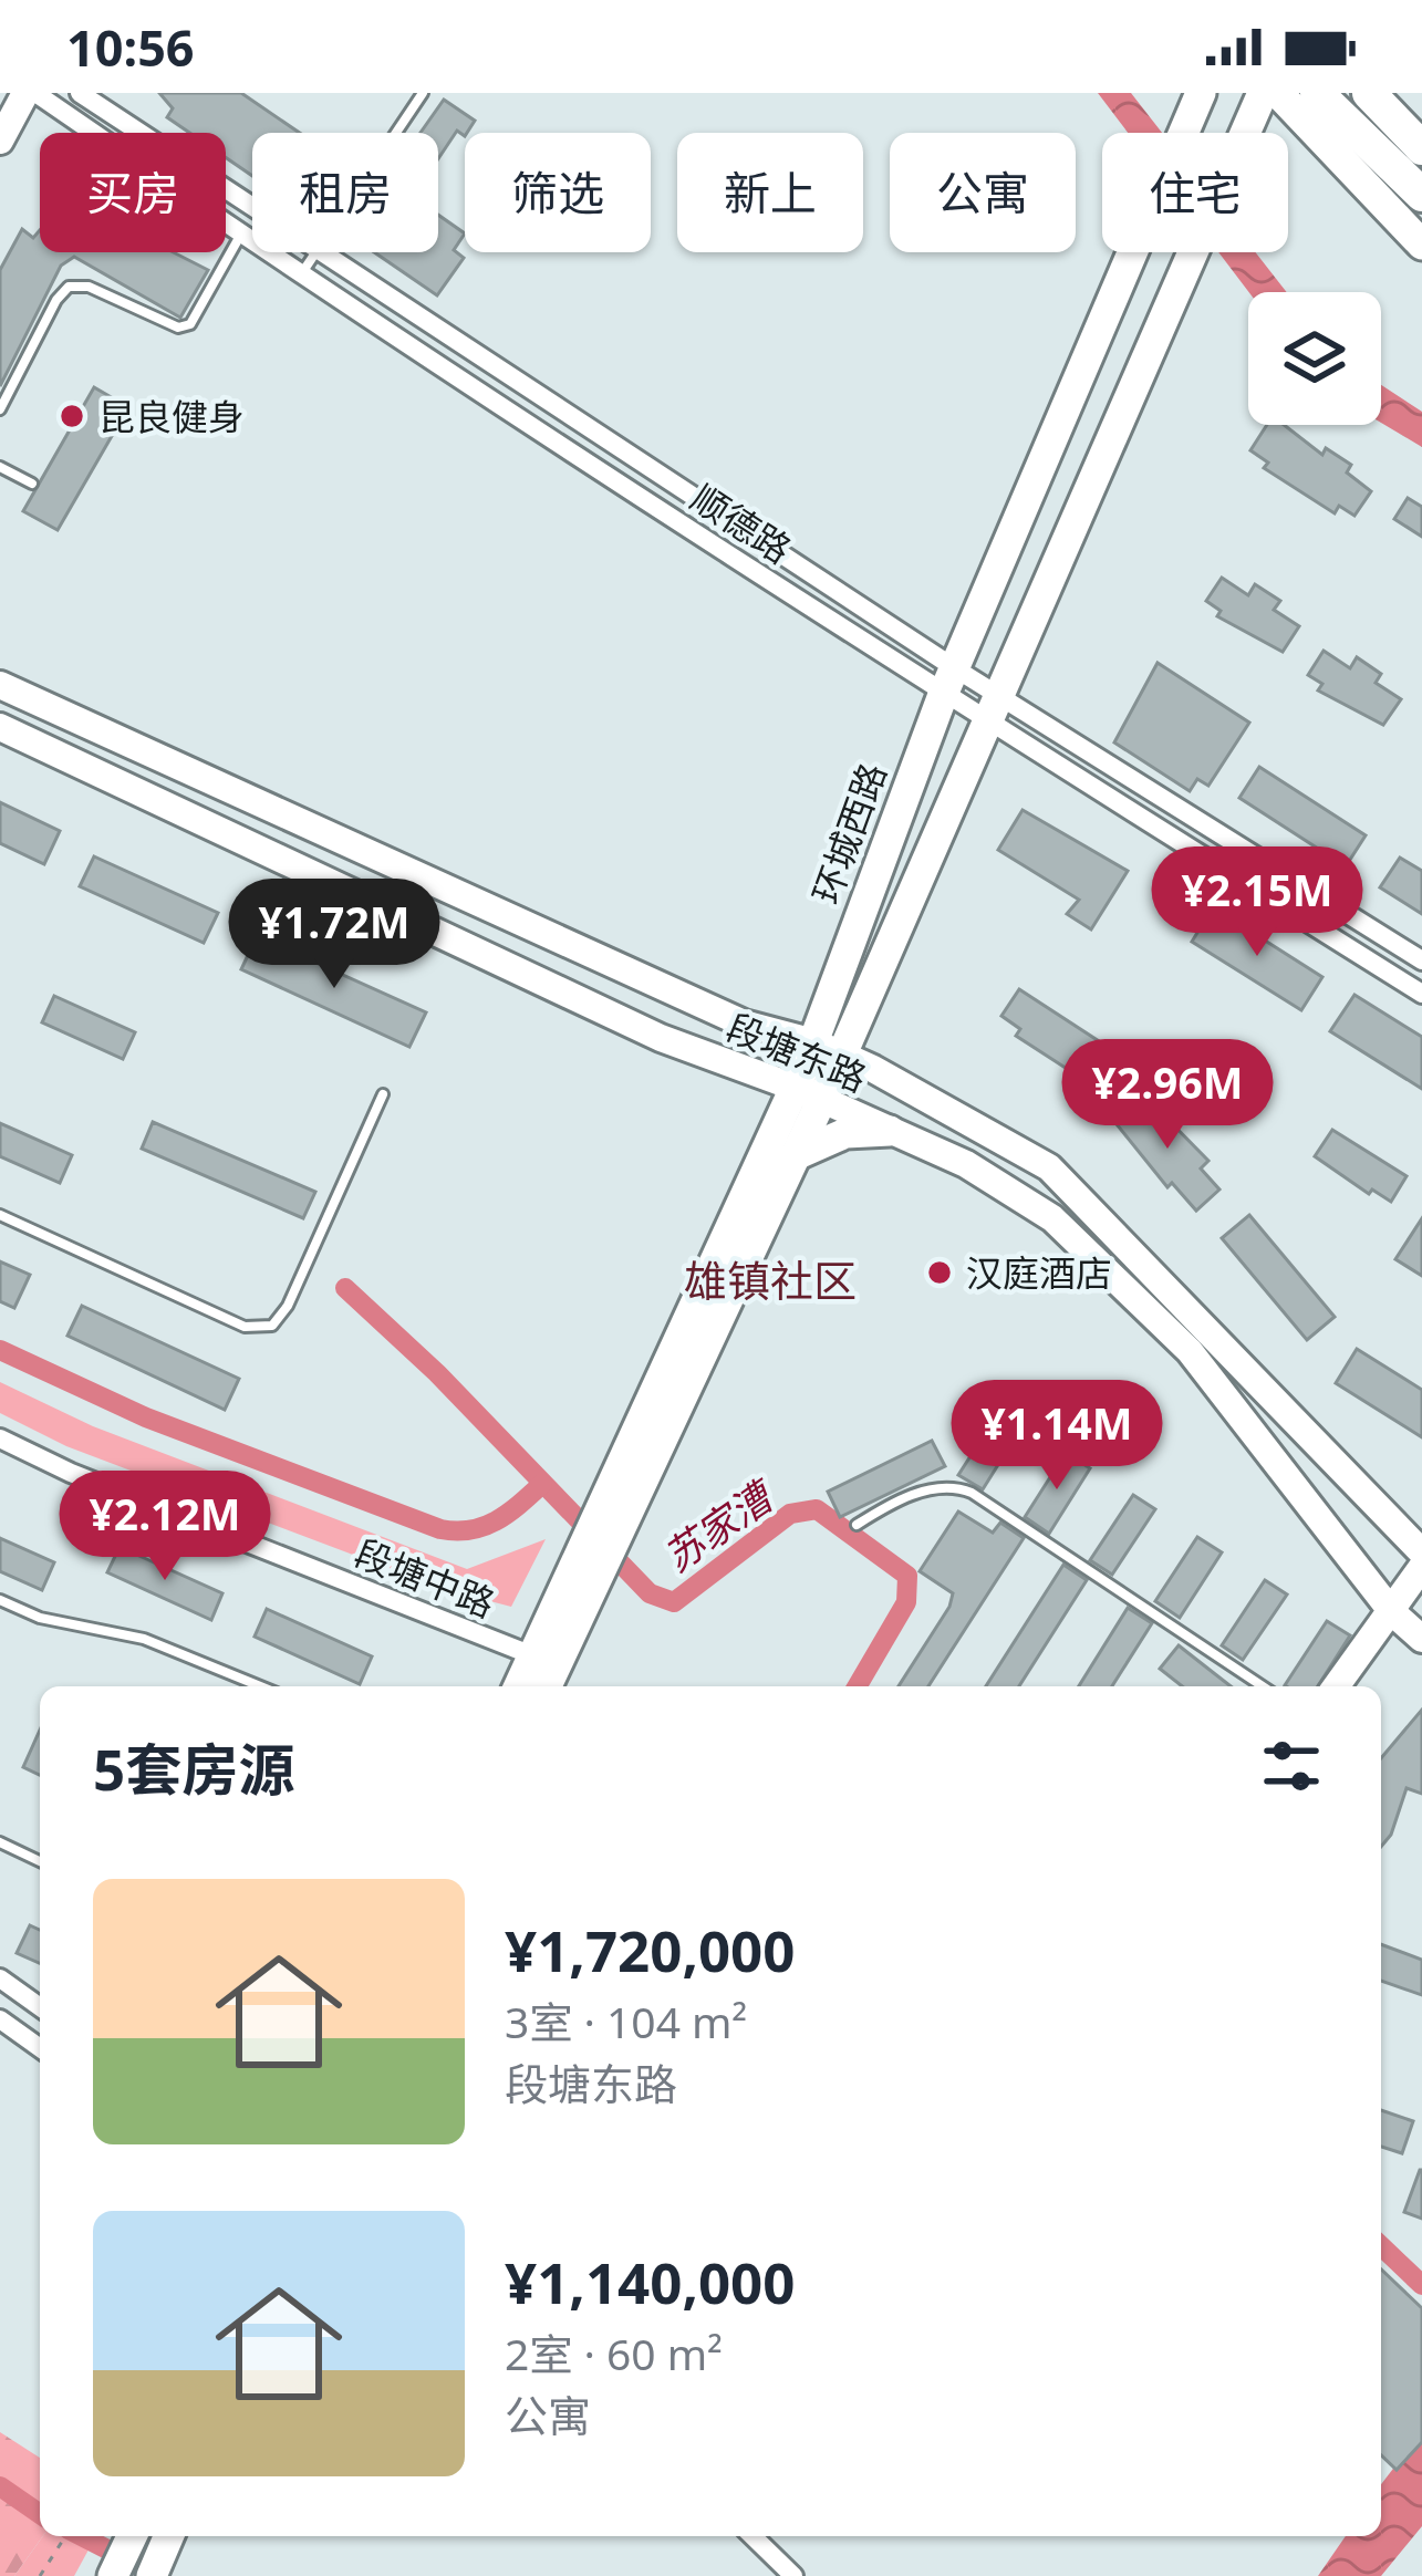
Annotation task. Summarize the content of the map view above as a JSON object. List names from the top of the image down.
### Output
{
  "streets": {
    "main road": ["环城西路", "段塘东路"],
    "street": ["顺德路", "段塘中路"]
  },
  "crossings": [
    ["顺德路", "环城西路"],
    ["环城西路", "段塘东路"]
  ],
  "districts": ["雄镇社区"],
  "water": ["苏家漕"],
  "places": ["昆良健身", "汉庭酒店"],
  "page": {
    "status": "10:56",
    "chip": [
      "买房",
      "租房",
      "筛选",
      "新上",
      "公寓",
      "住宅"
    ],
    "price": [
      "¥2.15M",
      "¥1.72M",
      "¥2.96M",
      "¥1.14M",
      "¥2.12M"
    ],
    "heading": "5套房源",
    "list": [
      {
        "name": "¥1,720,000",
        "note": "3室 · 104 m² · 段塘东路"
      },
      {
        "name": "¥1,140,000",
        "note": "2室 · 60 m² · 公寓"
      }
    ]
  }
}
